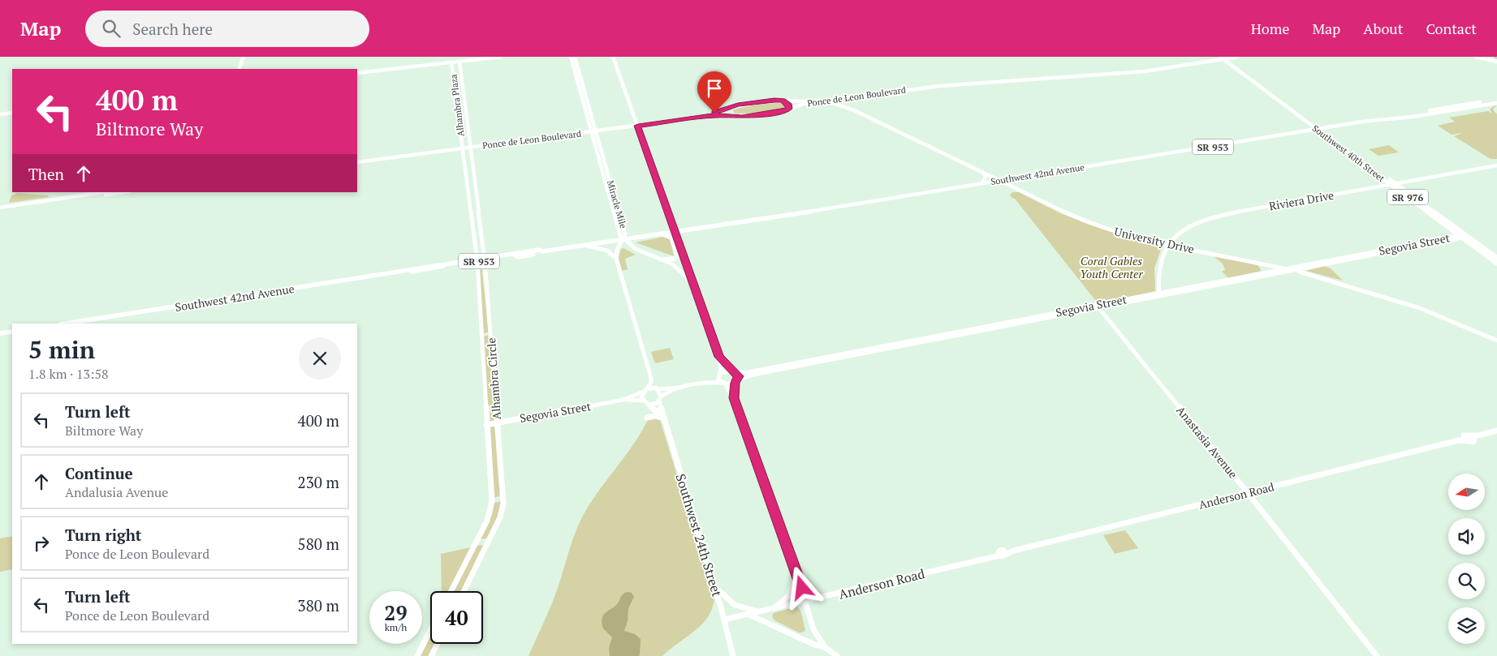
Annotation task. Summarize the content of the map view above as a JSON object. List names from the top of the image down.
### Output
{
  "streets": {
    "main road": [
      "SR 953",
      "Southwest 40th Street",
      "Southwest 42nd Avenue",
      "SR 976"
    ],
    "street": [
      "Ponce de Leon Boulevard",
      "Alhambra Plaza",
      "Riviera Drive",
      "Miracle Mile",
      "University Drive",
      "Segovia Street",
      "Alhambra Circle",
      "Anastasia Avenue",
      "Anderson Road",
      "Southwest 24th Street"
    ]
  },
  "crossings": [
    ["Ponce de Leon Boulevard", "Alhambra Plaza"],
    ["Ponce de Leon Boulevard", "Southwest 40th Street"],
    ["Ponce de Leon Boulevard", "Miracle Mile"],
    ["Ponce de Leon Boulevard", "University Drive"],
    ["Ponce de Leon Boulevard", "Alhambra Circle"],
    ["Alhambra Plaza", "Alhambra Circle"],
    ["Southwest 40th Street", "Southwest 42nd Avenue"],
    ["Southwest 40th Street", "Riviera Drive"],
    ["Southwest 40th Street", "Segovia Street"],
    ["Southwest 42nd Avenue", "Miracle Mile"],
    ["Southwest 42nd Avenue", "University Drive"],
    ["Southwest 42nd Avenue", "Alhambra Circle"],
    ["Riviera Drive", "University Drive"],
    ["Riviera Drive", "Segovia Street"],
    ["University Drive", "Segovia Street"],
    ["Segovia Street", "Alhambra Circle"],
    ["Segovia Street", "Anastasia Avenue"],
    ["Segovia Street", "Southwest 24th Street"],
    ["Anastasia Avenue", "Anderson Road"],
    ["Anderson Road", "Southwest 24th Street"]
  ],
  "parks": ["Coral Gables Youth Center"],
  "north": "left",
  "page": {
    "header": "Map",
    "search": "Search here",
    "nav": [
      "Home",
      "Map",
      "About",
      "Contact"
    ],
    "turn": ["400 m", "Biltmore Way"],
    "then": "Then",
    "heading": ["5 min", "1.8 km · 13:58"],
    "list": [
      {
        "name": "Turn left",
        "note": "Biltmore Way",
        "value": "400 m"
      },
      {
        "name": "Continue",
        "note": "Andalusia Avenue",
        "value": "230 m"
      },
      {
        "name": "Turn right",
        "note": "Ponce de Leon Boulevard",
        "value": "580 m"
      },
      {
        "name": "Turn left",
        "note": "Ponce de Leon Boulevard",
        "value": "380 m"
      }
    ],
    "speed": "29 km/h",
    "limit": "40"
  }
}
